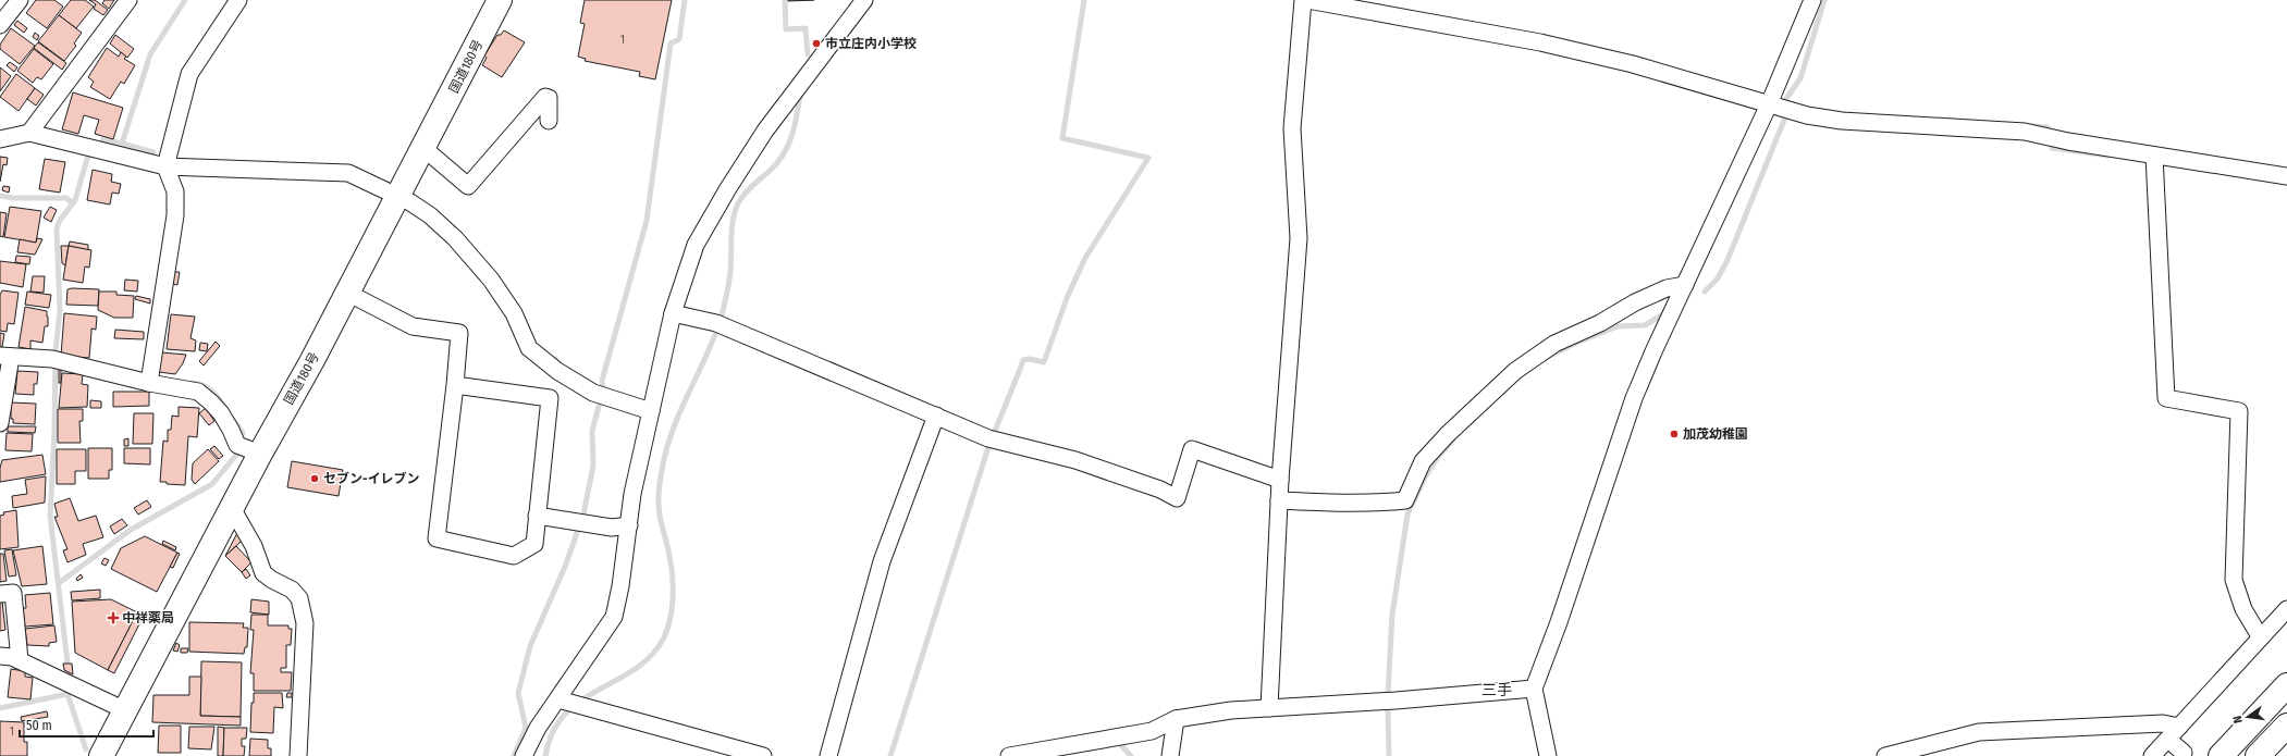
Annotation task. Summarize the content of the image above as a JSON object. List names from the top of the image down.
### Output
{
  "streets": {
    "highway": ["国道180号"]
  },
  "districts": ["三手"],
  "places": {
    "other": ["市立庄内小学校", "加茂幼稚園", "セブン-イレブン"],
    "health": ["中祥薬局"]
  },
  "house_numbers": ["1", "1"],
  "scale_bar": "50 m",
  "north": "left"
}
